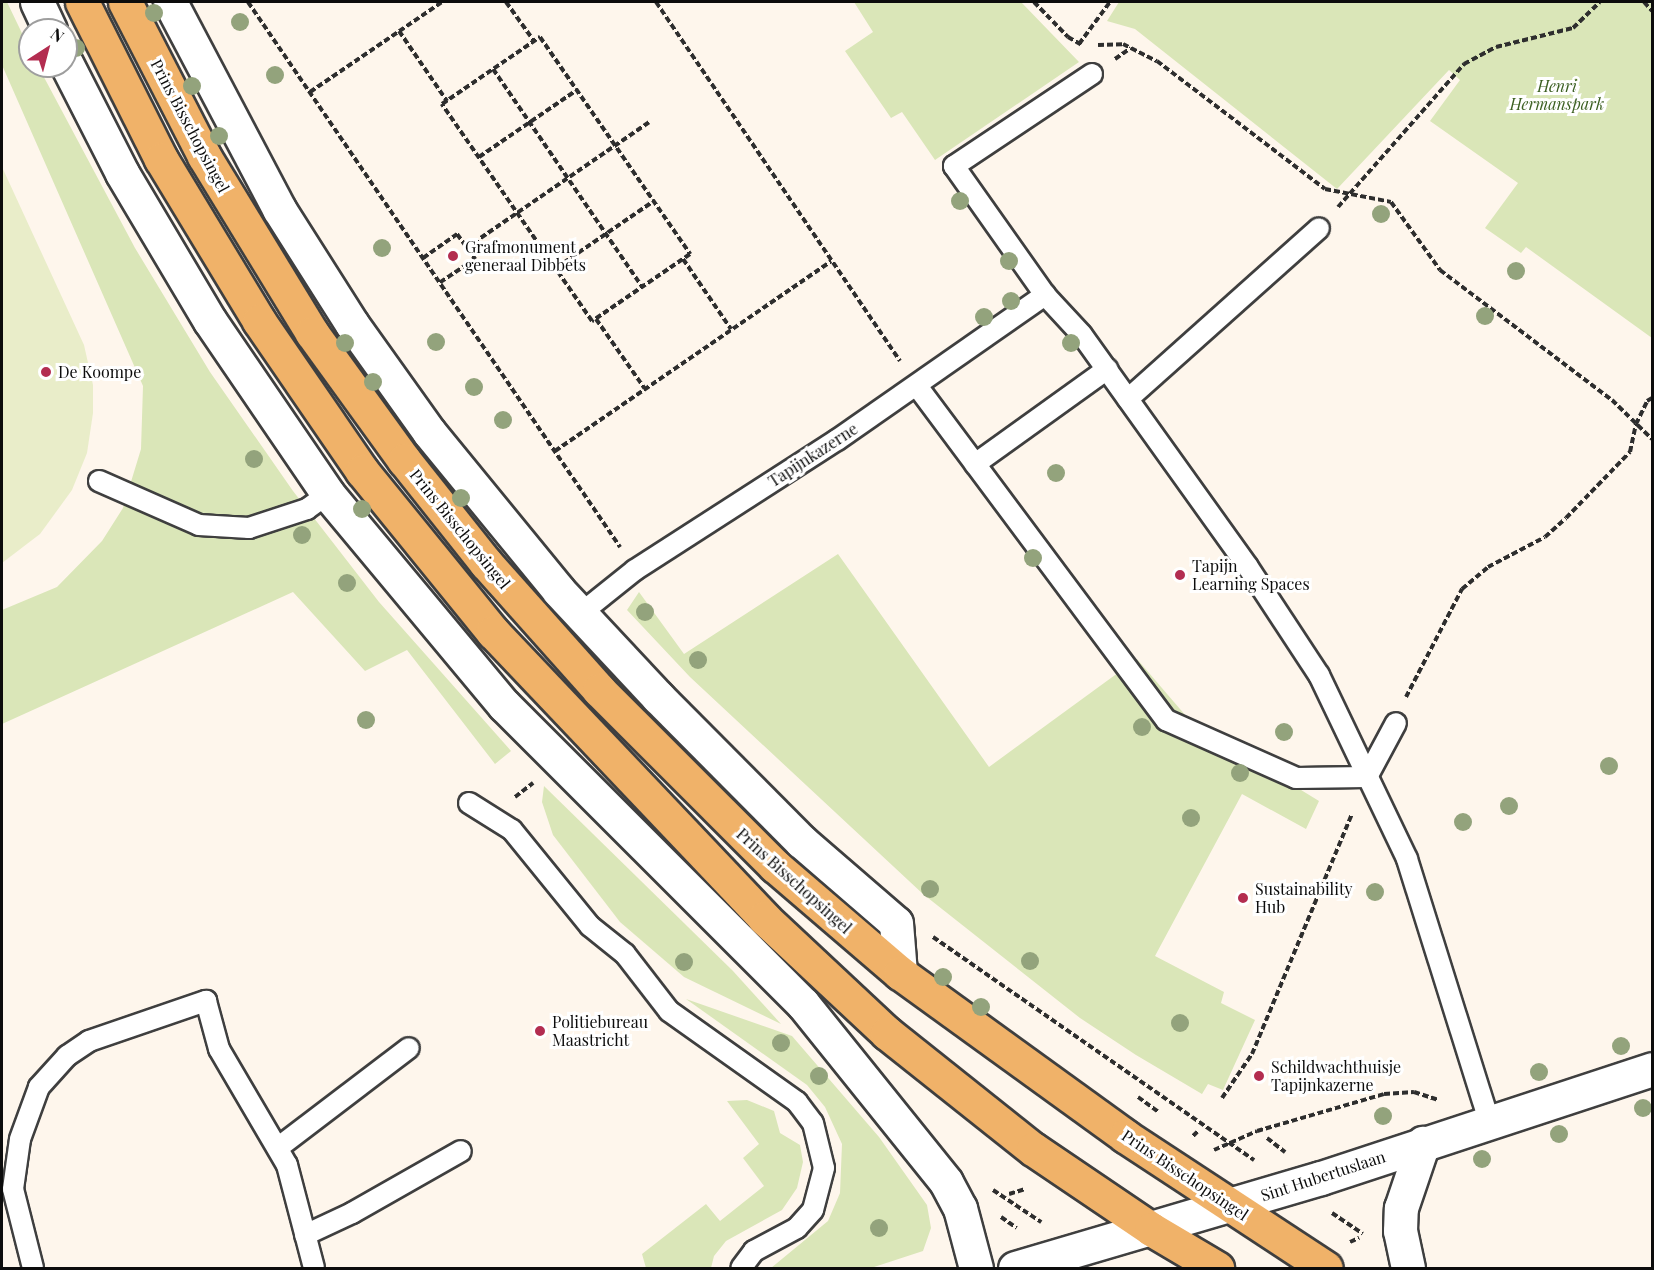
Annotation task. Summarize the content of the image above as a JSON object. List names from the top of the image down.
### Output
{
  "streets": {
    "main road": ["Prins Bisschopsingel"],
    "street": ["Sint Hubertuslaan"],
    "lane": ["Tapijnkazerne"]
  },
  "crossings": [
    ["Prins Bisschopsingel", "Sint Hubertuslaan"]
  ],
  "parks": ["Henri Hermanspark"],
  "places": [
    "Grafmonument generaal Dibbets",
    "De Koompe",
    "Tapijn Learning Spaces",
    "Sustainability Hub",
    "Politiebureau Maastricht",
    "Schildwachthuisje Tapijnkazerne"
  ],
  "north": "top right"
}
